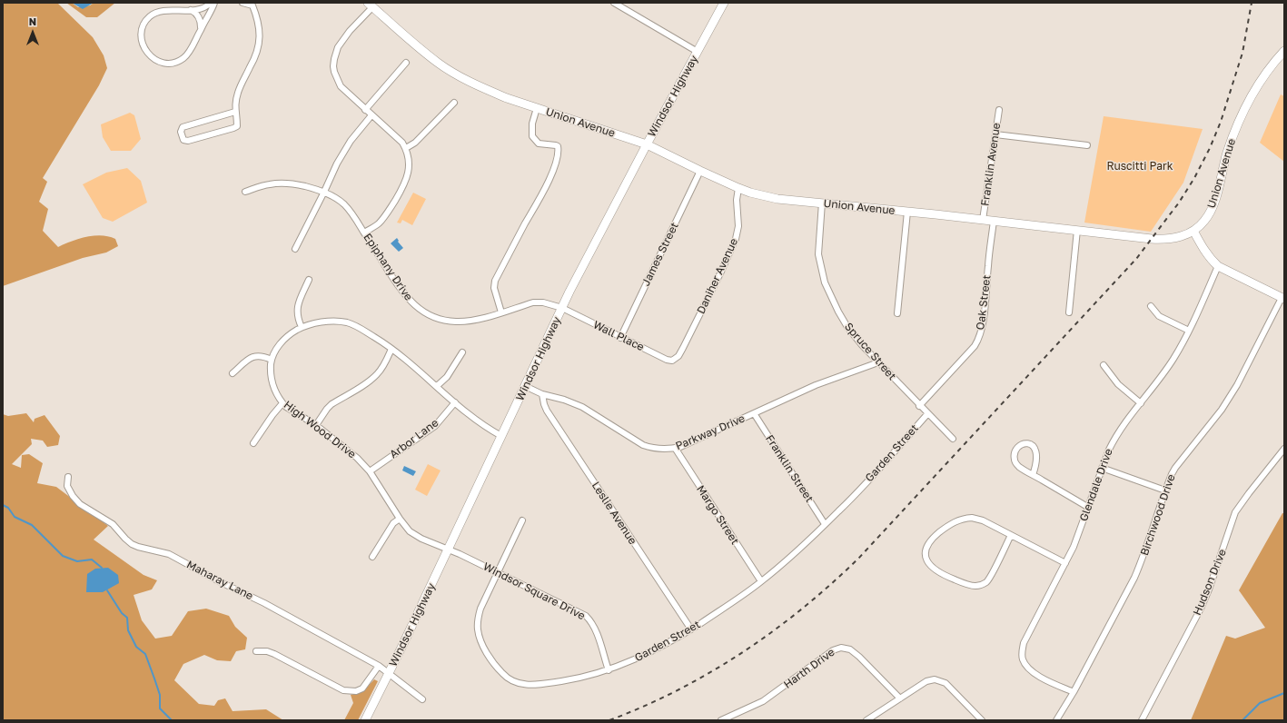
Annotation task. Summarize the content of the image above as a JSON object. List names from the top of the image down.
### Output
{
  "streets": {
    "street": [
      "Windsor Highway",
      "Union Avenue",
      "Franklin Avenue",
      "James Street",
      "Epiphany Drive",
      "Daniher Avenue",
      "Oak Street",
      "Wall Place",
      "Spruce Street",
      "High Wood Drive",
      "Parkway Drive",
      "Arbor Lane",
      "Garden Street",
      "Franklin Street",
      "Glendale Drive",
      "Leslie Avenue",
      "Margo Street",
      "Birchwood Drive",
      "Maharay Lane",
      "Hudson Drive",
      "Windsor Square Drive",
      "Harth Drive"
    ]
  },
  "crossings": [
    ["Windsor Highway", "Union Avenue"],
    ["Windsor Highway", "Epiphany Drive"],
    ["Windsor Highway", "Wall Place"],
    ["Windsor Highway", "High Wood Drive"],
    ["Windsor Highway", "Parkway Drive"],
    ["Windsor Highway", "Maharay Lane"],
    ["Windsor Highway", "Windsor Square Drive"],
    ["Union Avenue", "Franklin Avenue"],
    ["Union Avenue", "James Street"],
    ["Union Avenue", "Daniher Avenue"],
    ["Union Avenue", "Oak Street"],
    ["Union Avenue", "Spruce Street"],
    ["James Street", "Wall Place"],
    ["Epiphany Drive", "Wall Place"],
    ["Daniher Avenue", "Wall Place"],
    ["Oak Street", "Spruce Street"],
    ["Spruce Street", "Parkway Drive"],
    ["Spruce Street", "Garden Street"],
    ["High Wood Drive", "Arbor Lane"],
    ["High Wood Drive", "Windsor Square Drive"],
    ["Parkway Drive", "Franklin Street"],
    ["Parkway Drive", "Leslie Avenue"],
    ["Parkway Drive", "Margo Street"],
    ["Garden Street", "Franklin Street"],
    ["Garden Street", "Leslie Avenue"],
    ["Garden Street", "Margo Street"],
    ["Garden Street", "Windsor Square Drive"],
    ["Glendale Drive", "Birchwood Drive"]
  ],
  "parks": ["Ruscitti Park"],
  "north": "top"
}
